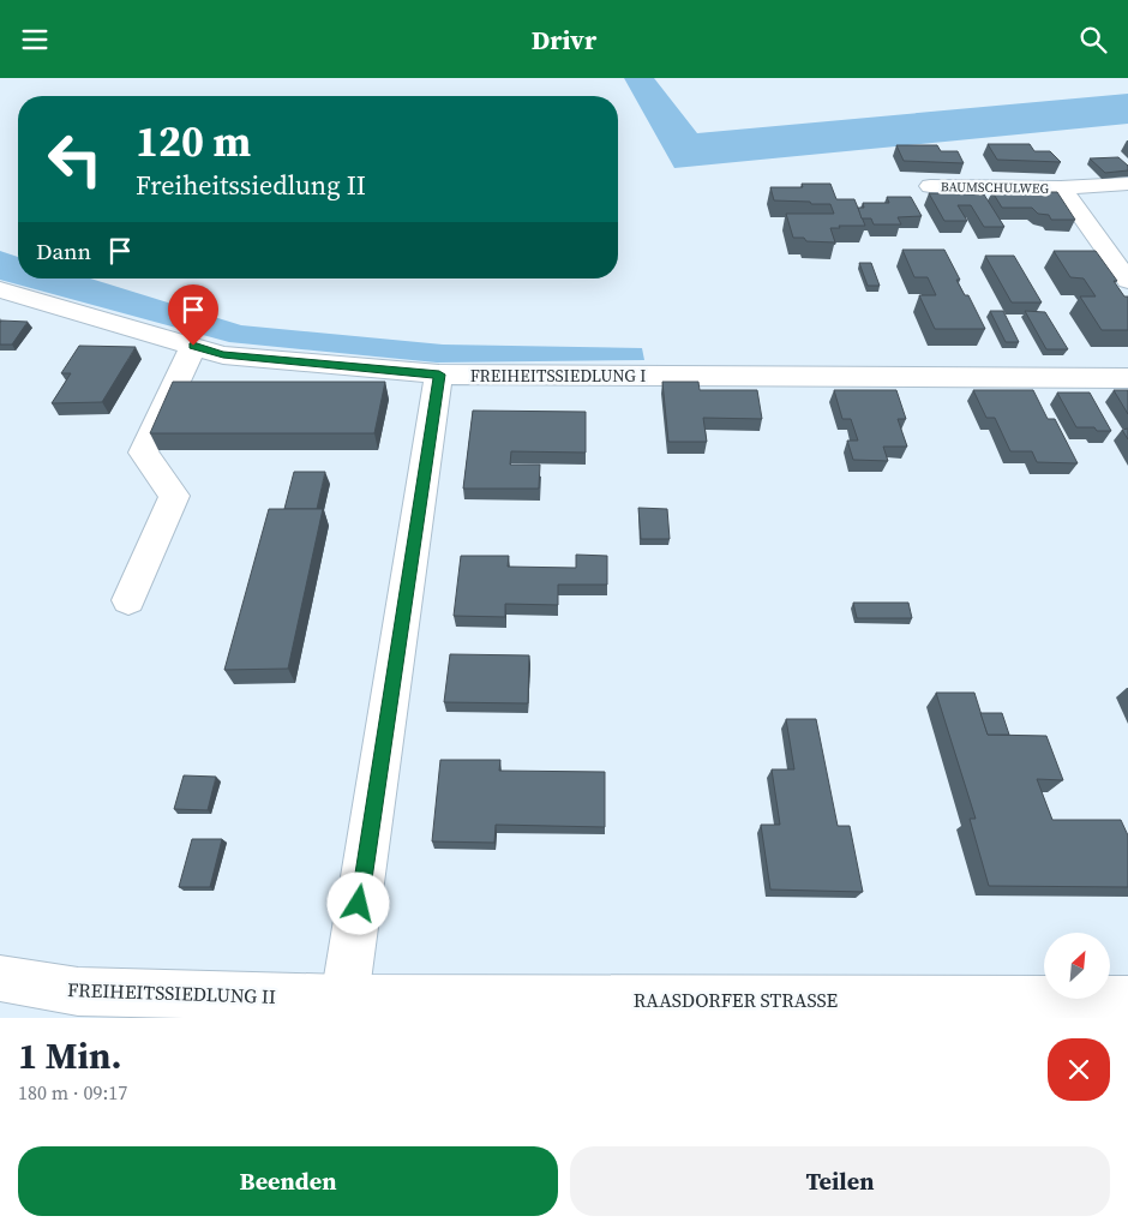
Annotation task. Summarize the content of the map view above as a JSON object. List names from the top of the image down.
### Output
{
  "streets": {
    "street": [
      "BAUMSCHULWEG",
      "FREIHEITSSIEDLUNG I",
      "FREIHEITSSIEDLUNG II",
      "RAASDORFER STRASSE"
    ]
  },
  "crossings": [
    ["FREIHEITSSIEDLUNG II", "RAASDORFER STRASSE"]
  ],
  "north": "top right",
  "page": {
    "header": "Drivr",
    "turn": ["120 m", "Freiheitssiedlung II"],
    "then": "Dann",
    "heading": ["1 Min.", "180 m · 09:17"],
    "buttons": ["Beenden", "Teilen"]
  }
}
